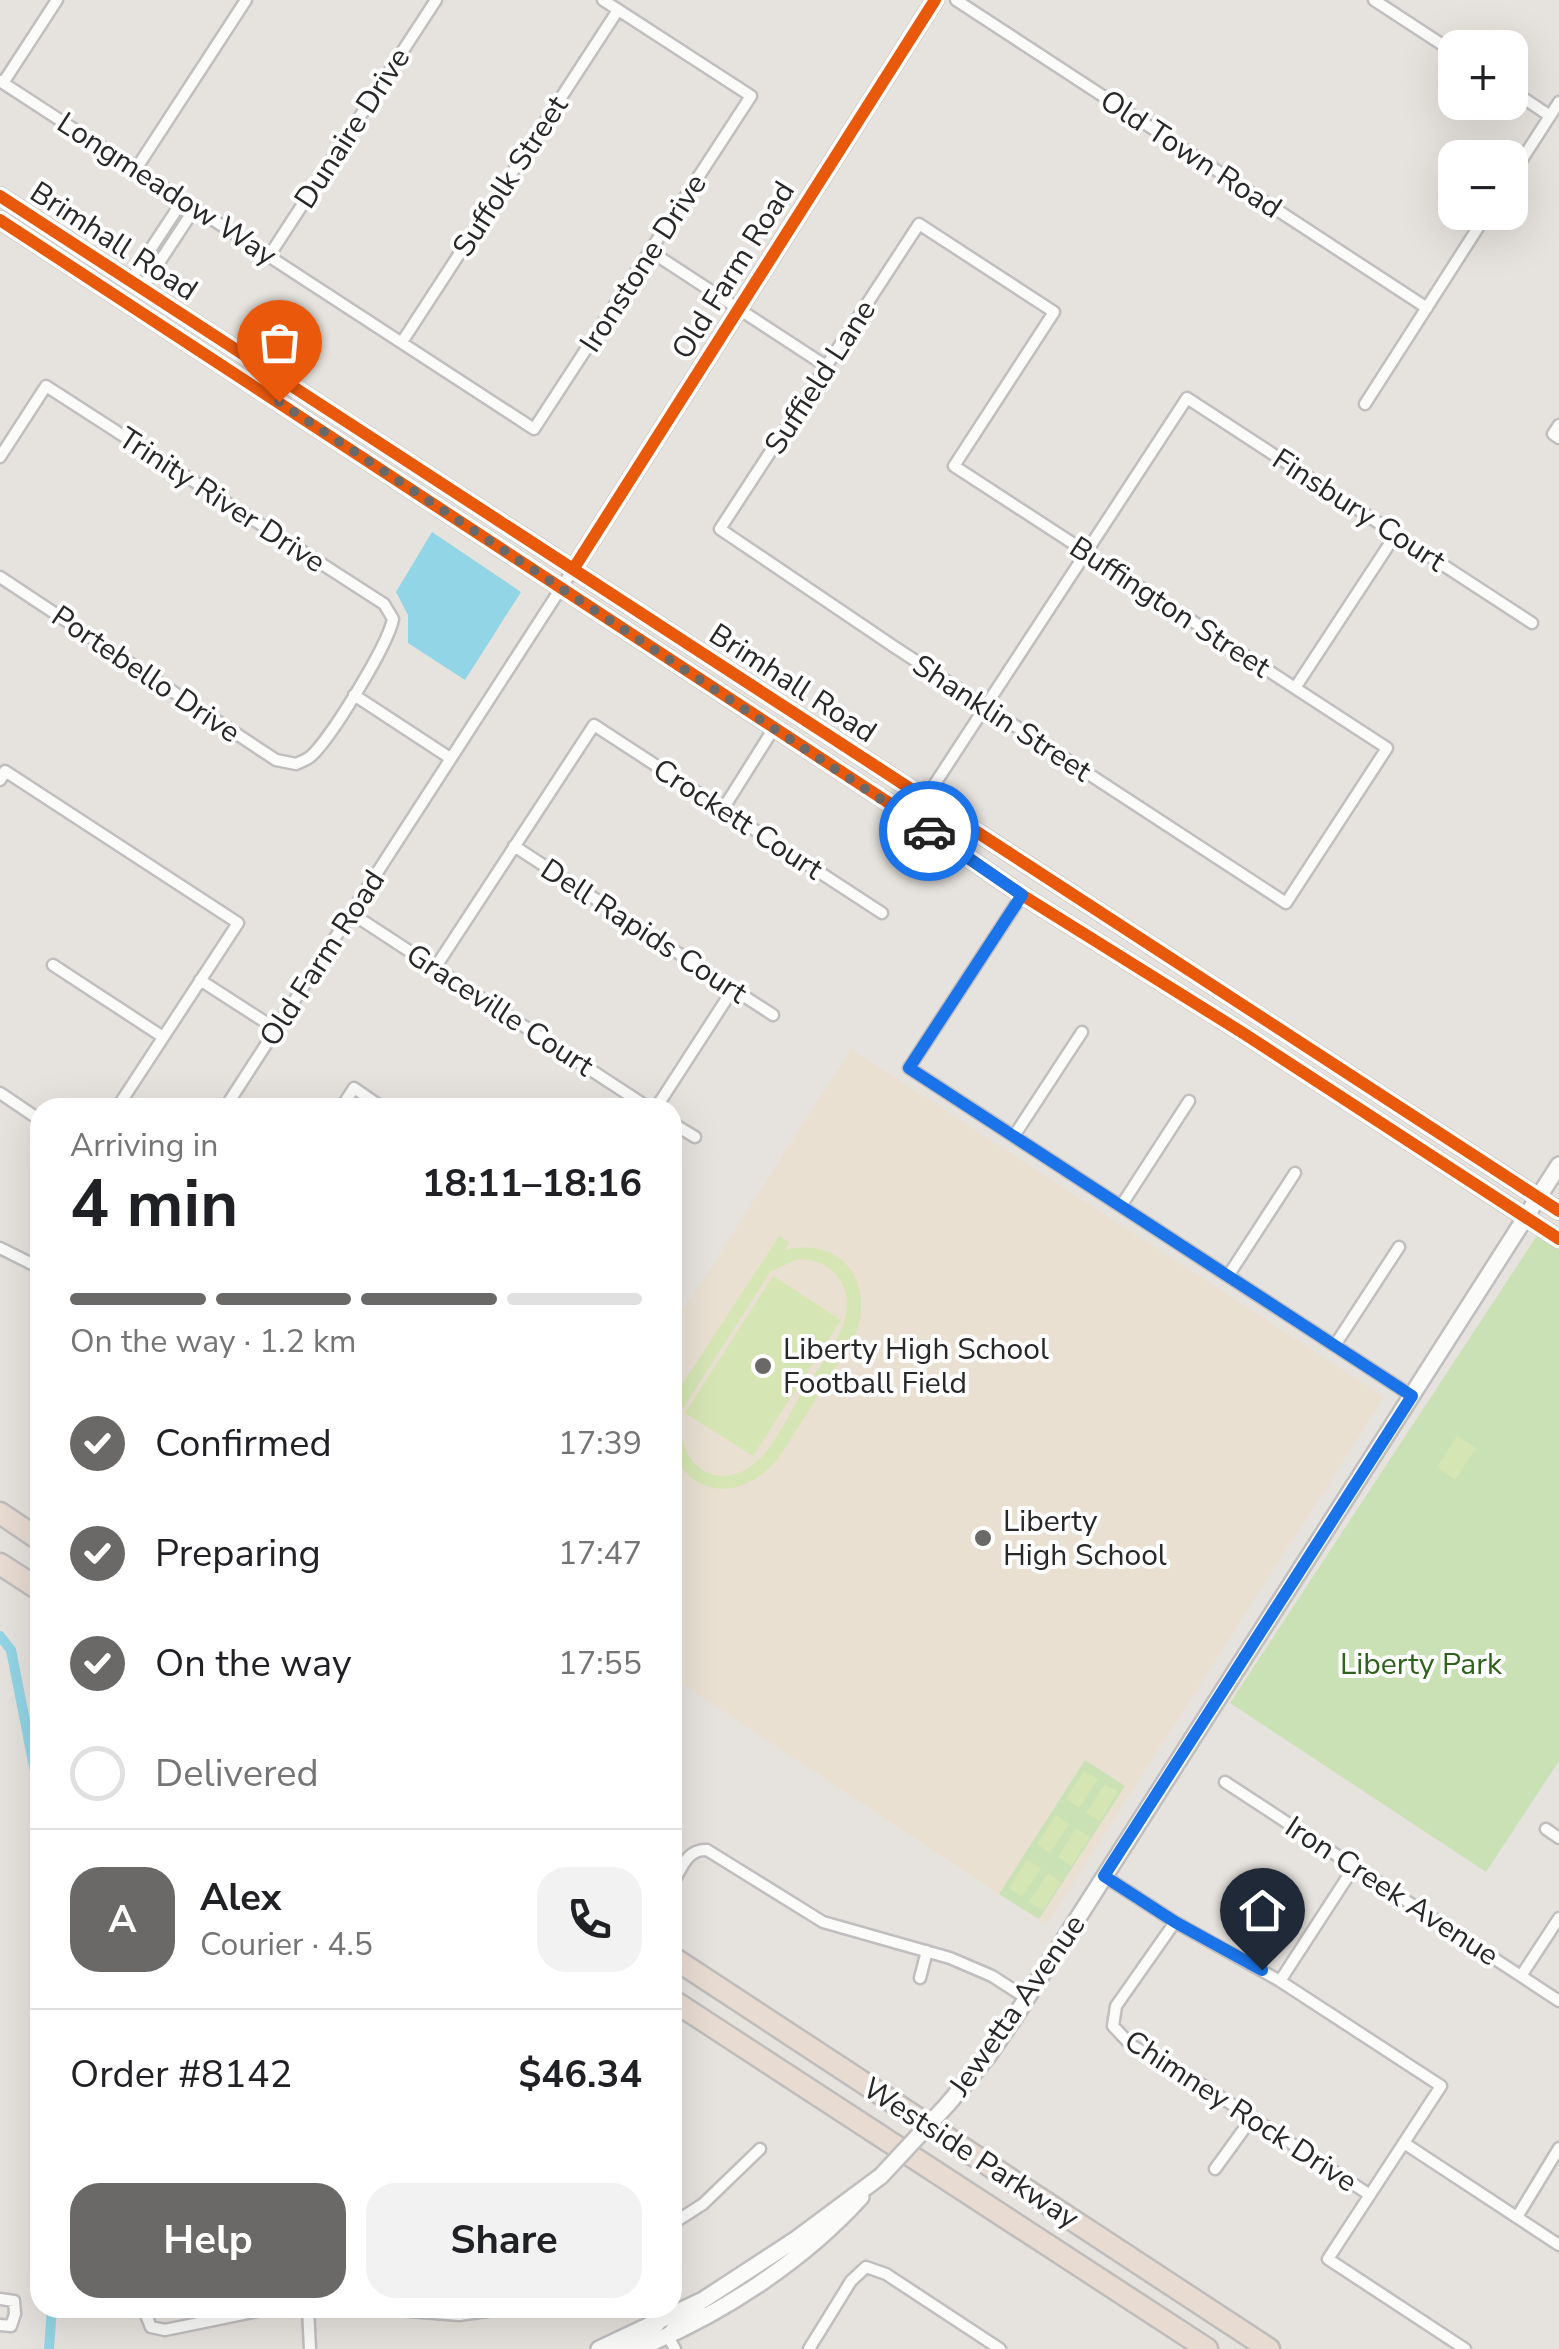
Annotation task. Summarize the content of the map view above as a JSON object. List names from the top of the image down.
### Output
{
  "streets": {
    "highway": ["Westside Parkway"],
    "street": [
      "Dunaire Drive",
      "Old Town Road",
      "Suffolk Street",
      "Longmeadow Way",
      "Brimhall Road",
      "Ironstone Drive",
      "Old Farm Road",
      "Suffield Lane",
      "Trinity River Drive",
      "Finsbury Court",
      "Buffington Street",
      "Portebello Drive",
      "Shanklin Street",
      "Crockett Court",
      "Dell Rapids Court",
      "Graceville Court",
      "Iron Creek Avenue",
      "Jewetta Avenue",
      "Chimney Rock Drive"
    ]
  },
  "crossings": [
    ["Dunaire Drive", "Longmeadow Way"],
    ["Suffolk Street", "Longmeadow Way"],
    ["Suffolk Street", "Ironstone Drive"],
    ["Longmeadow Way", "Ironstone Drive"],
    ["Brimhall Road", "Old Farm Road"],
    ["Brimhall Road", "Jewetta Avenue"],
    ["Old Farm Road", "Graceville Court"],
    ["Suffield Lane", "Buffington Street"],
    ["Suffield Lane", "Shanklin Street"],
    ["Trinity River Drive", "Portebello Drive"],
    ["Finsbury Court", "Buffington Street"],
    ["Buffington Street", "Shanklin Street"],
    ["Crockett Court", "Dell Rapids Court"]
  ],
  "parks": ["Liberty Park"],
  "places": ["Liberty High School Football Field", "Liberty High School"],
  "page": {
    "map_buttons": ["+", "−"],
    "heading": ["4 min", "Arriving in", "18:11–18:16"],
    "panel": [
      "Alex",
      "Courier · 4.5",
      "Order #8142",
      "$46.34"
    ],
    "bar": "On the way · 1.2 km",
    "list": [
      ["Confirmed", "17:39"],
      ["Preparing", "17:47"],
      ["On the way", "17:55"],
      "Delivered"
    ],
    "round": "A",
    "buttons": ["Help", "Share"]
  }
}
